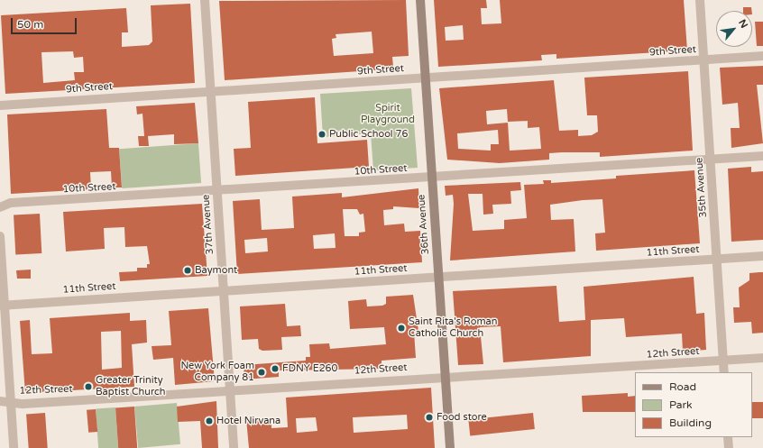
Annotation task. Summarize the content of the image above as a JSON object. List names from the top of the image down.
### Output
{
  "streets": {
    "main road": ["36th Avenue"],
    "street": [
      "9th Street",
      "10th Street",
      "35th Avenue",
      "37th Avenue",
      "11th Street",
      "12th Street"
    ]
  },
  "crossings": [
    ["9th Street", "35th Avenue"],
    ["9th Street", "37th Avenue"],
    ["9th Street", "36th Avenue"],
    ["10th Street", "35th Avenue"],
    ["10th Street", "37th Avenue"],
    ["10th Street", "36th Avenue"],
    ["35th Avenue", "11th Street"],
    ["35th Avenue", "12th Street"],
    ["37th Avenue", "11th Street"],
    ["37th Avenue", "12th Street"],
    ["36th Avenue", "11th Street"],
    ["36th Avenue", "12th Street"]
  ],
  "parks": ["Spirit Playground"],
  "places": [
    "Public School 76",
    "Baymont",
    "Saint Rita's Roman Catholic Church",
    "FDNY E260",
    "New York Foam Company 81",
    "Greater Trinity Baptist Church",
    "Food store",
    "Hotel Nirvana"
  ],
  "legend": ["Road", "Park", "Building"],
  "scale_bar": "50 m",
  "north": "top right"
}
